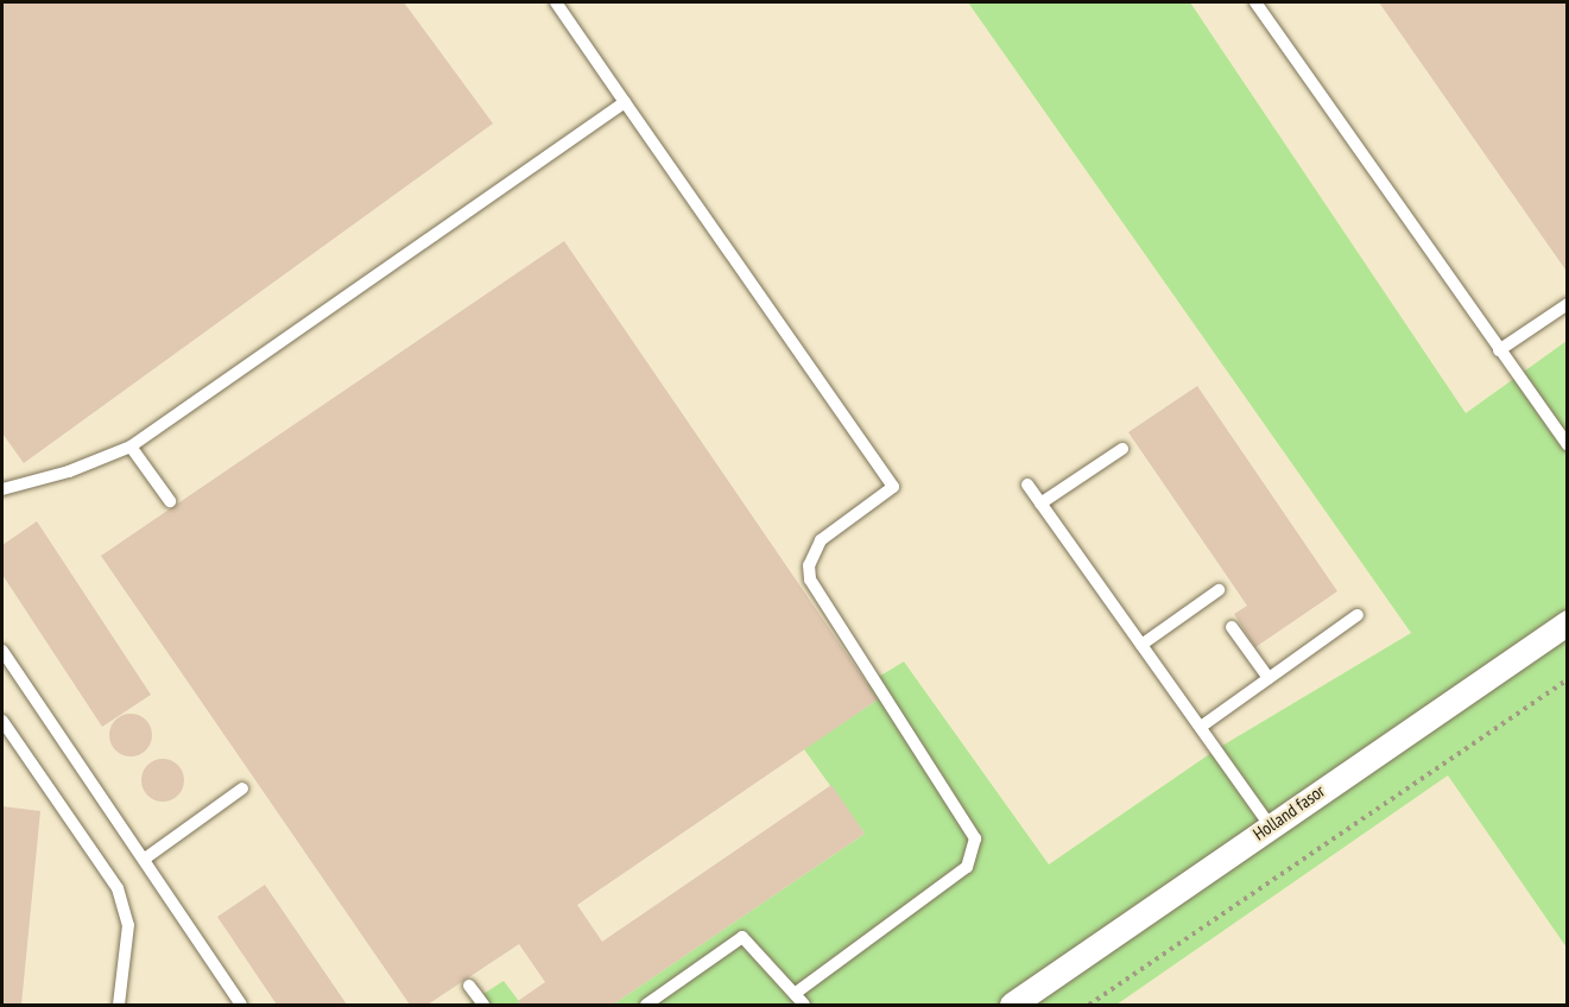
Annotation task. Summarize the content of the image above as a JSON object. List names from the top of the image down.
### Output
{
  "streets": {
    "street": ["Holland fasor"]
  }
}
